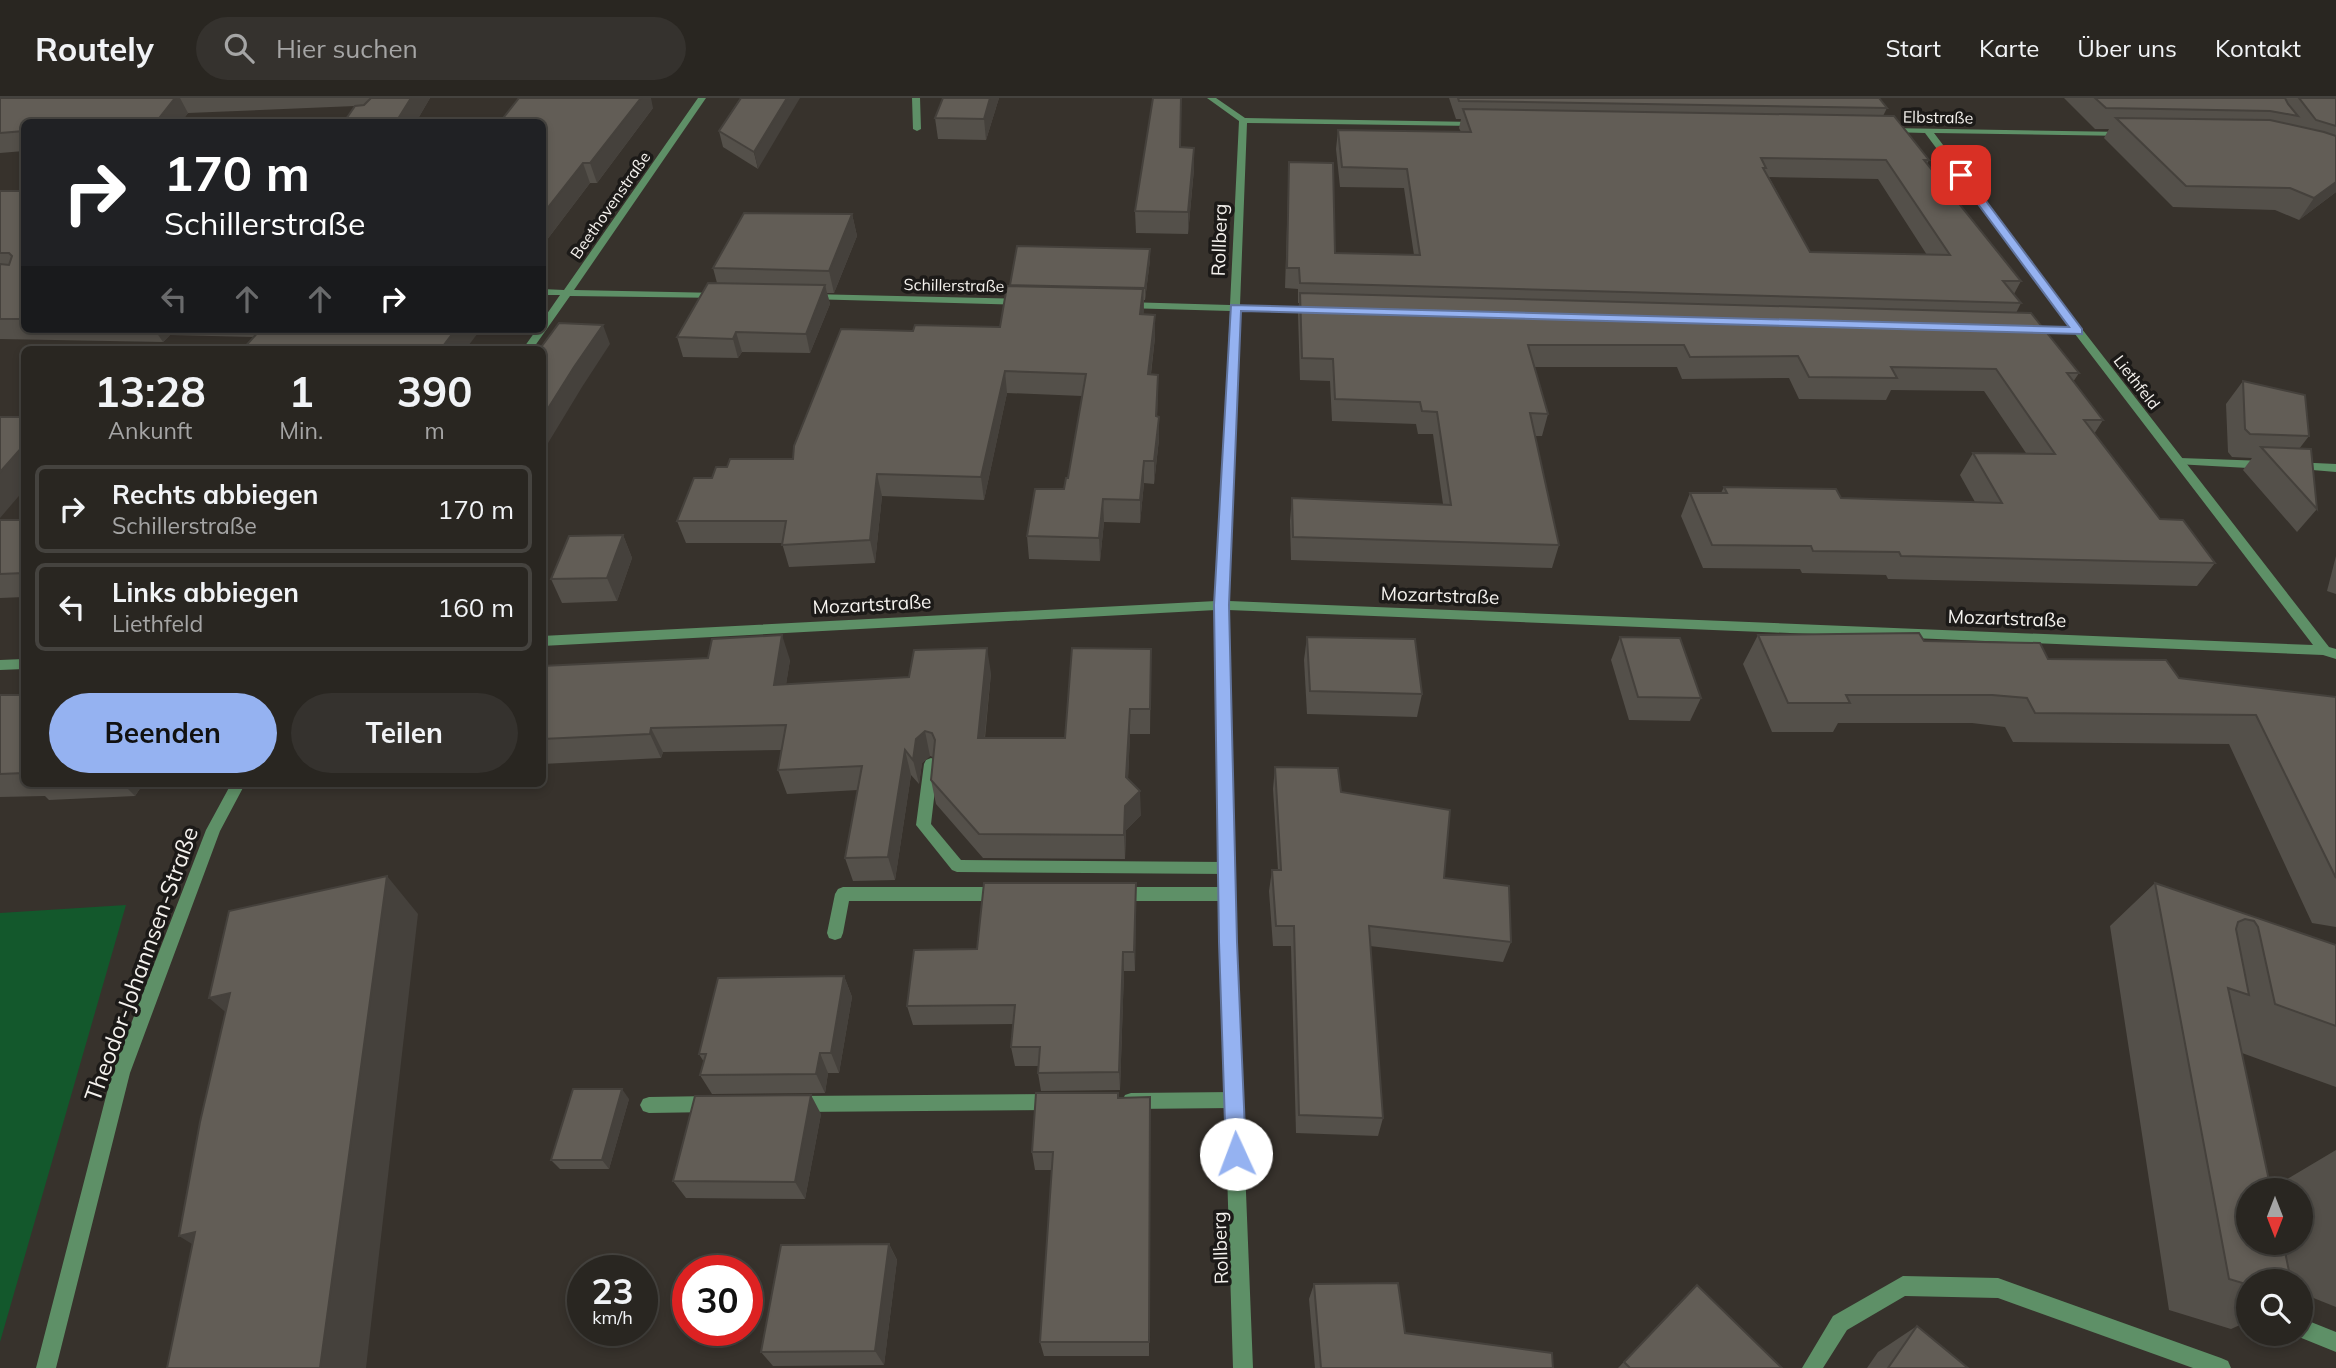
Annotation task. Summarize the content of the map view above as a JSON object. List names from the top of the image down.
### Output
{
  "streets": {
    "street": [
      "Elbstraße",
      "Beethovenstraße",
      "Rollberg",
      "Schillerstraße",
      "Liethfeld",
      "Mozartstraße",
      "Theodor-Johannsen-Straße"
    ]
  },
  "crossings": [
    ["Elbstraße", "Liethfeld"],
    ["Rollberg", "Mozartstraße"],
    ["Liethfeld", "Mozartstraße"]
  ],
  "north": "bottom",
  "page": {
    "header": "Routely",
    "search": "Hier suchen",
    "nav": [
      "Start",
      "Karte",
      "Über uns",
      "Kontakt"
    ],
    "turn": ["170 m", "Schillerstraße"],
    "eta": [
      "13:28",
      "Ankunft",
      "1",
      "Min.",
      "390",
      "m"
    ],
    "list": [
      {
        "name": "Rechts abbiegen",
        "note": "Schillerstraße",
        "value": "170 m"
      },
      {
        "name": "Links abbiegen",
        "note": "Liethfeld",
        "value": "160 m"
      }
    ],
    "buttons": ["Beenden", "Teilen"],
    "speed": "23 km/h",
    "limit": "30"
  }
}
